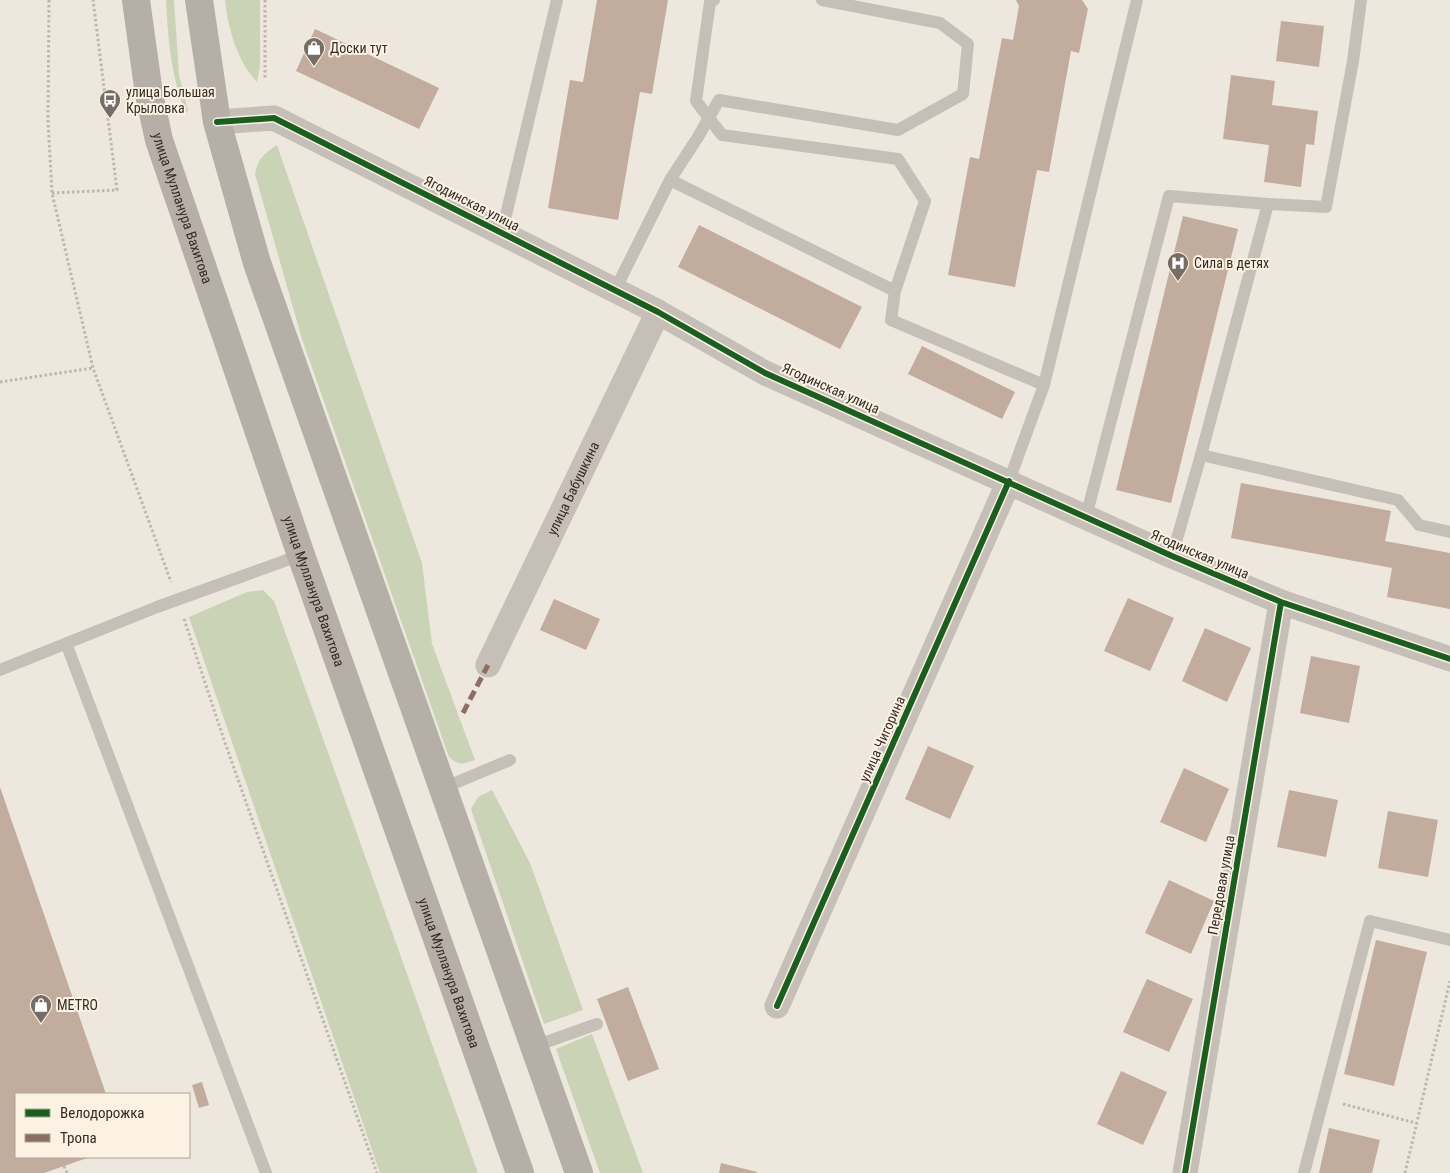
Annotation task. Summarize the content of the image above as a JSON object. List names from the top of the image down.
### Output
{
  "streets": {
    "main road": ["улица Мулланура Вахитова"],
    "street": [
      "Ягодинская улица",
      "улица Бабушкина",
      "улица Чигорина",
      "Передовая улица"
    ]
  },
  "crossings": [
    ["Ягодинская улица", "улица Бабушкина"],
    ["Ягодинская улица", "улица Чигорина"],
    ["Ягодинская улица", "Передовая улица"]
  ],
  "places": {
    "shop": ["Доски тут", "METRO"],
    "bus stop": ["улица Большая Крыловка"],
    "hospital": ["Сила в детях"]
  },
  "legend": ["Велодорожка", "Тропа"]
}
